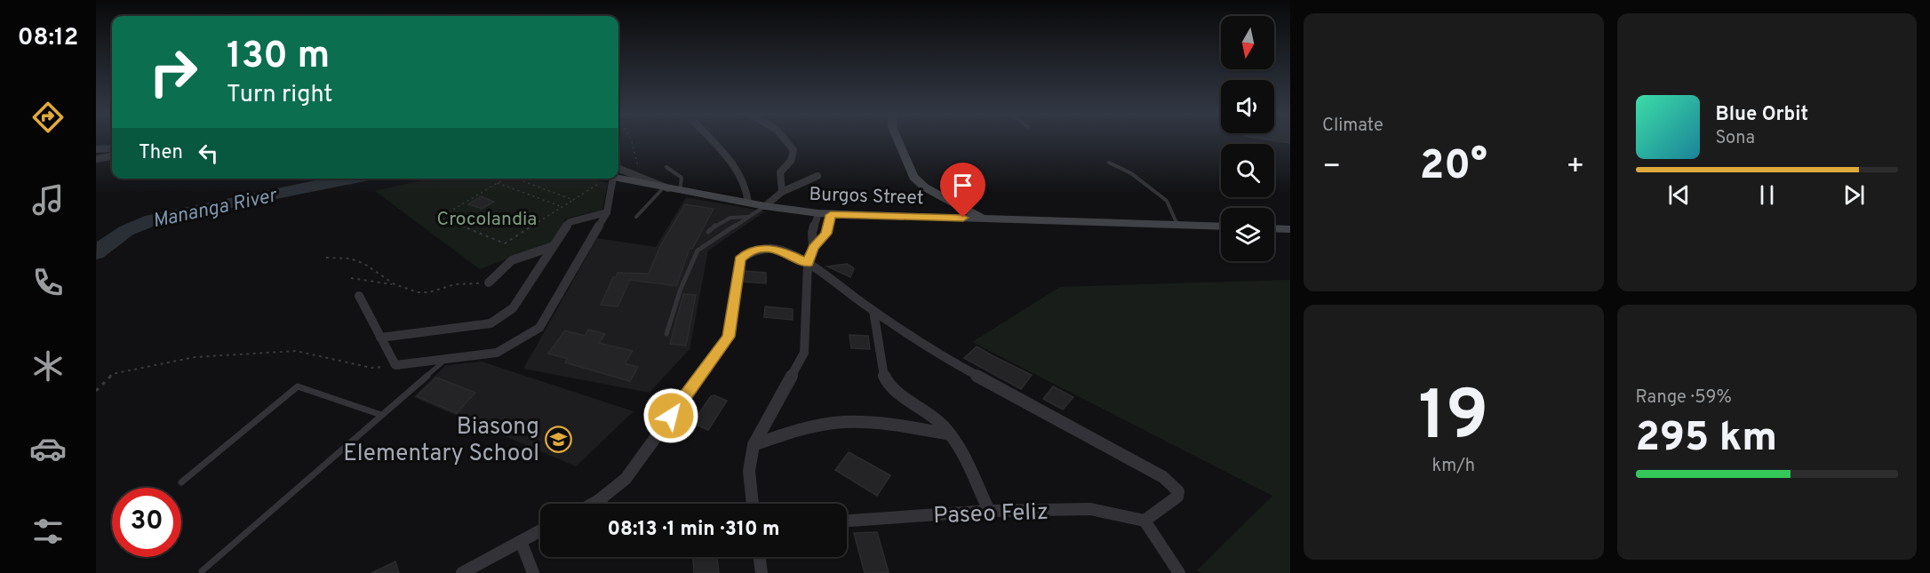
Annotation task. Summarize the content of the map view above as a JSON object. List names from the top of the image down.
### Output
{
  "streets": {
    "street": ["Burgos Street", "Paseo Feliz"]
  },
  "water": ["Mananga River"],
  "parks": ["Crocolandia"],
  "places": {
    "school or university": ["Biasong Elementary School"]
  },
  "north": "bottom",
  "page": {
    "tabs": "08:12",
    "tile": [
      "Climate",
      ["19", "km/h"],
      ["Range · 59%", "295 km"]
    ],
    "turn": ["130 m", "Turn right"],
    "song": ["Blue Orbit", "Sona"],
    "then": "Then",
    "heat": ["−", "20°", "+"],
    "limit": "30",
    "trip": "08:13 · 1 min · 310 m"
  }
}
